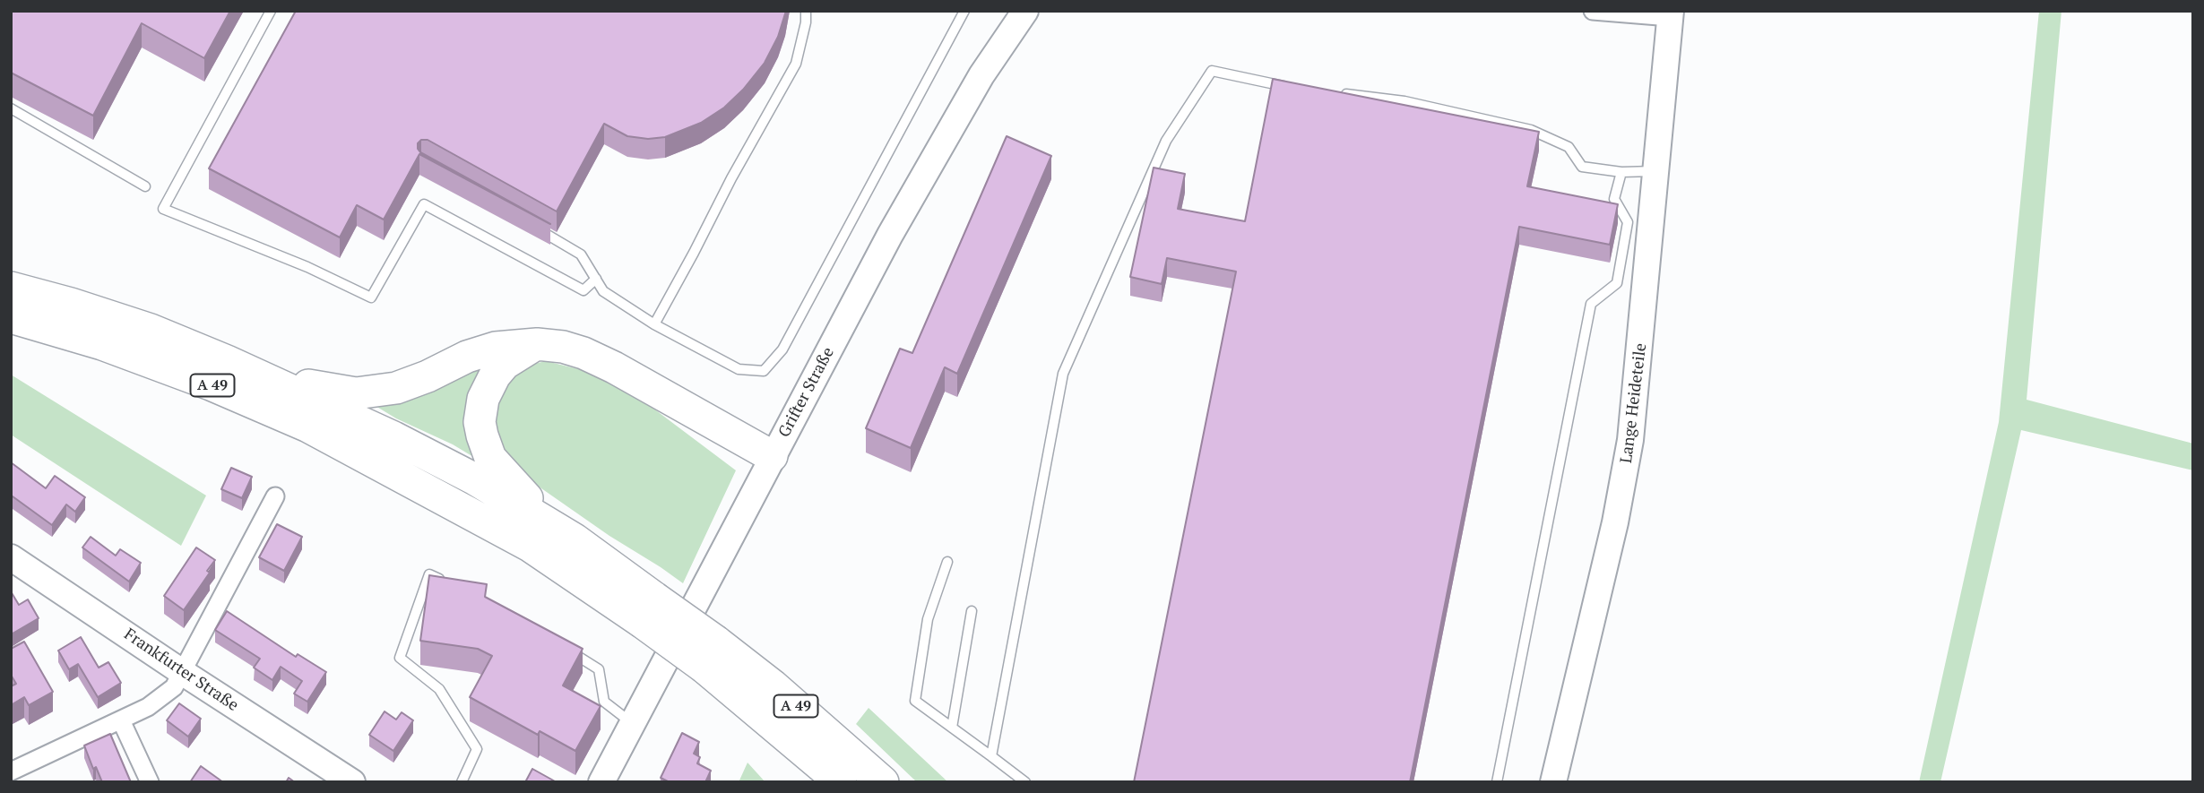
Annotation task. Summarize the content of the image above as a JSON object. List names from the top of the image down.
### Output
{
  "streets": {
    "highway": ["A 49"],
    "street": ["Grifter Straße", "Lange Heideteile", "Frankfurter Straße"]
  }
}
